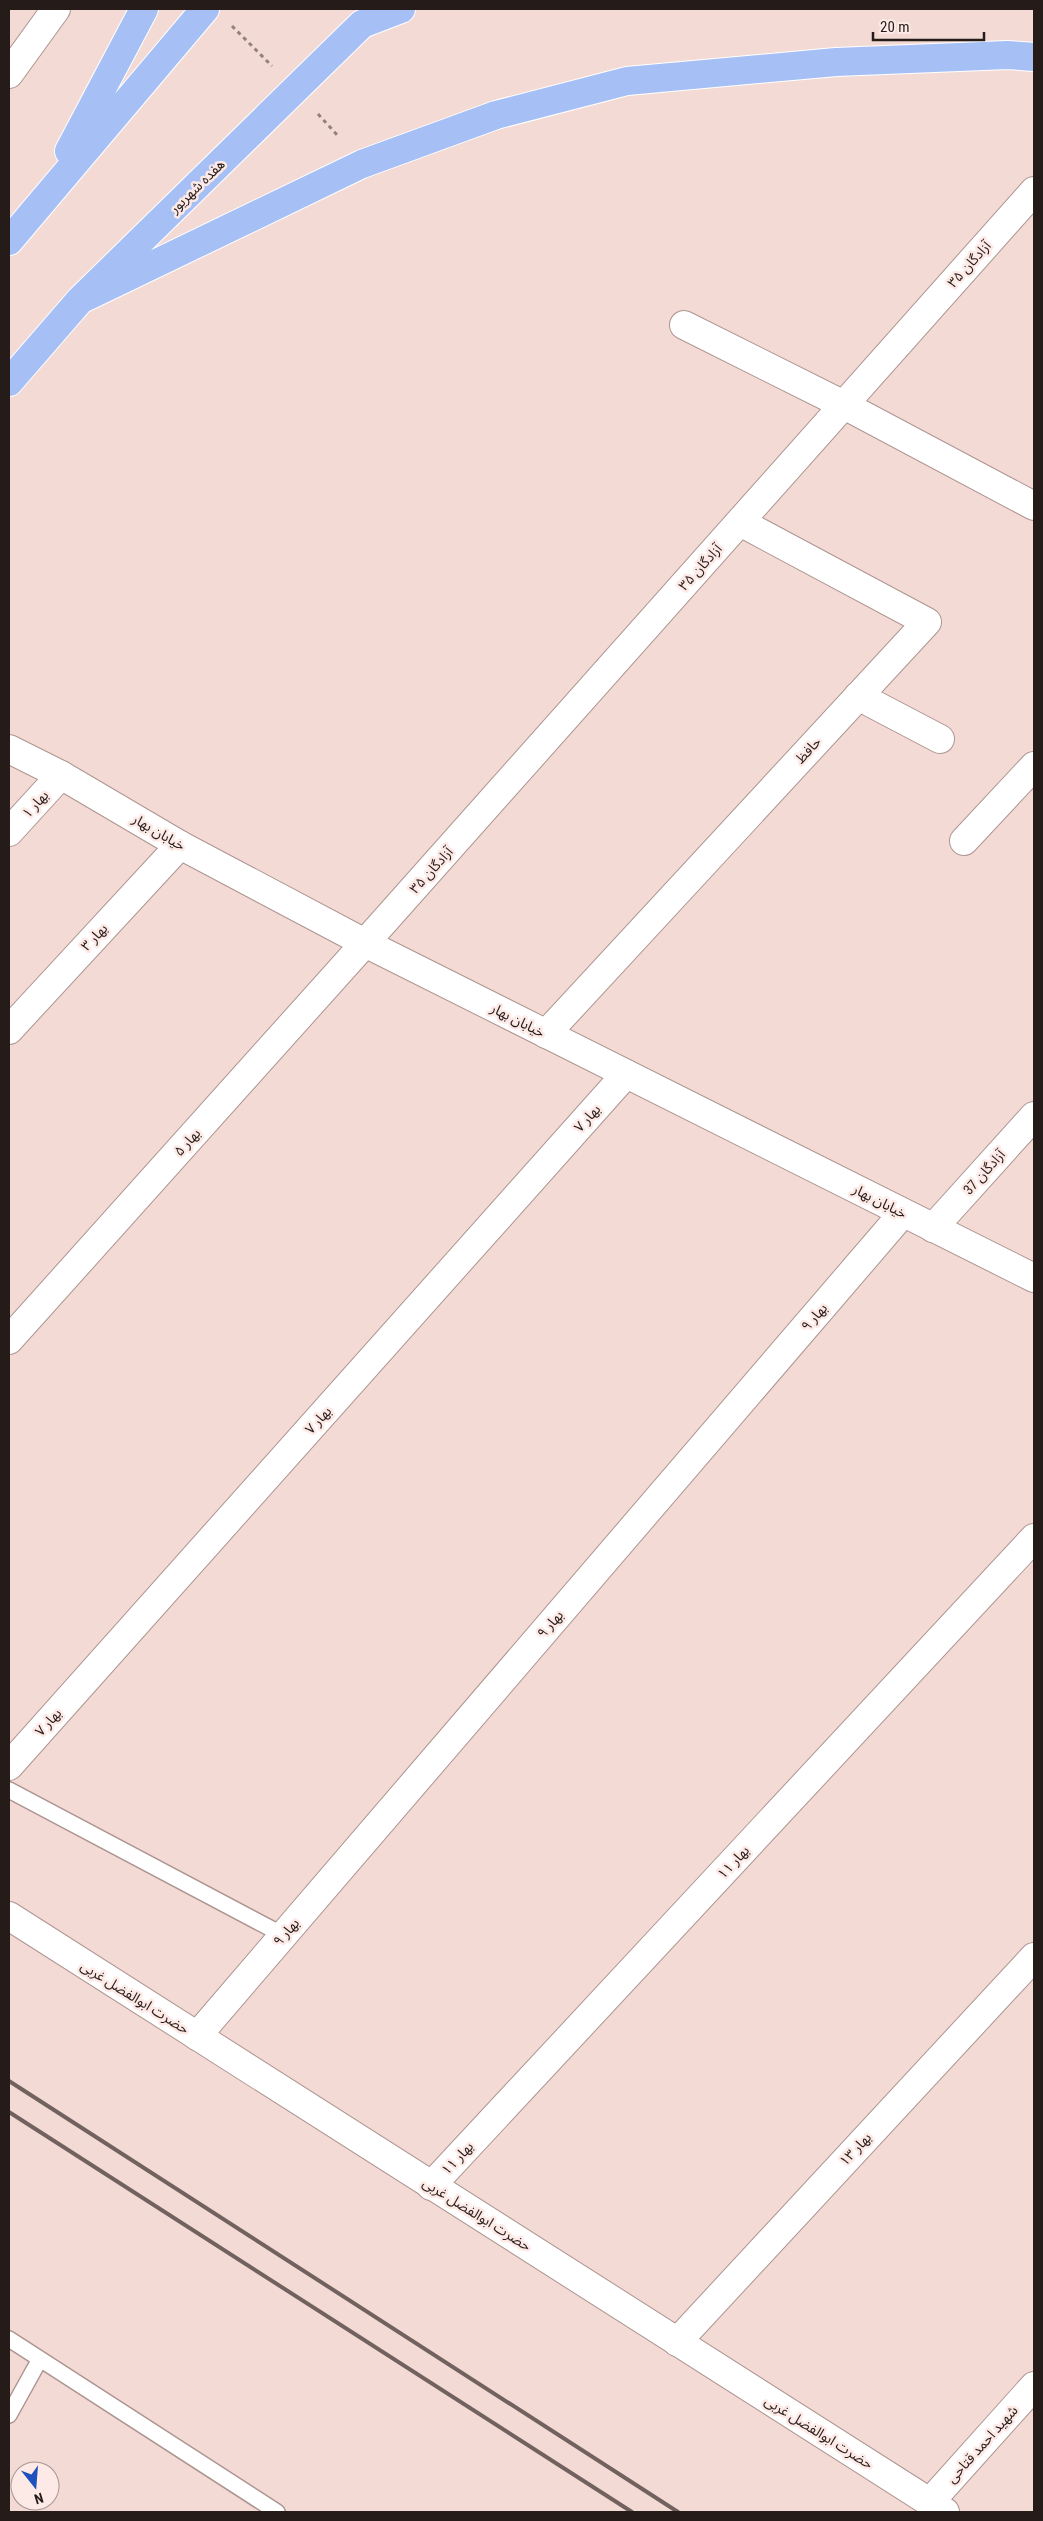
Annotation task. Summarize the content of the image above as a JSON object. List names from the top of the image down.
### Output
{
  "streets": {
    "main road": ["هفده شهریور"],
    "street": [
      "آزادگان ۳۵",
      "حافظ",
      "بهار ۱",
      "خیابان بهار",
      "بهار ۳",
      "بهار ۷",
      "بهار ۵",
      "آزادگان 37",
      "بهار ۹",
      "بهار ۱۱",
      "حضرت ابوالفضل غربی",
      "بهار ۱۳",
      "شهید احمد قتاحی"
    ]
  },
  "crossings": [
    ["آزادگان ۳۵", "حافظ"],
    ["آزادگان ۳۵", "خیابان بهار"],
    ["آزادگان ۳۵", "بهار ۵"],
    ["حافظ", "خیابان بهار"],
    ["بهار ۱", "خیابان بهار"],
    ["خیابان بهار", "بهار ۳"],
    ["خیابان بهار", "بهار ۷"],
    ["خیابان بهار", "بهار ۵"],
    ["خیابان بهار", "آزادگان 37"],
    ["خیابان بهار", "بهار ۹"],
    ["بهار ۹", "حضرت ابوالفضل غربی"],
    ["بهار ۱۱", "حضرت ابوالفضل غربی"],
    ["حضرت ابوالفضل غربی", "بهار ۱۳"],
    ["حضرت ابوالفضل غربی", "شهید احمد قتاحی"]
  ],
  "scale_bar": "20 m",
  "north": "bottom"
}
